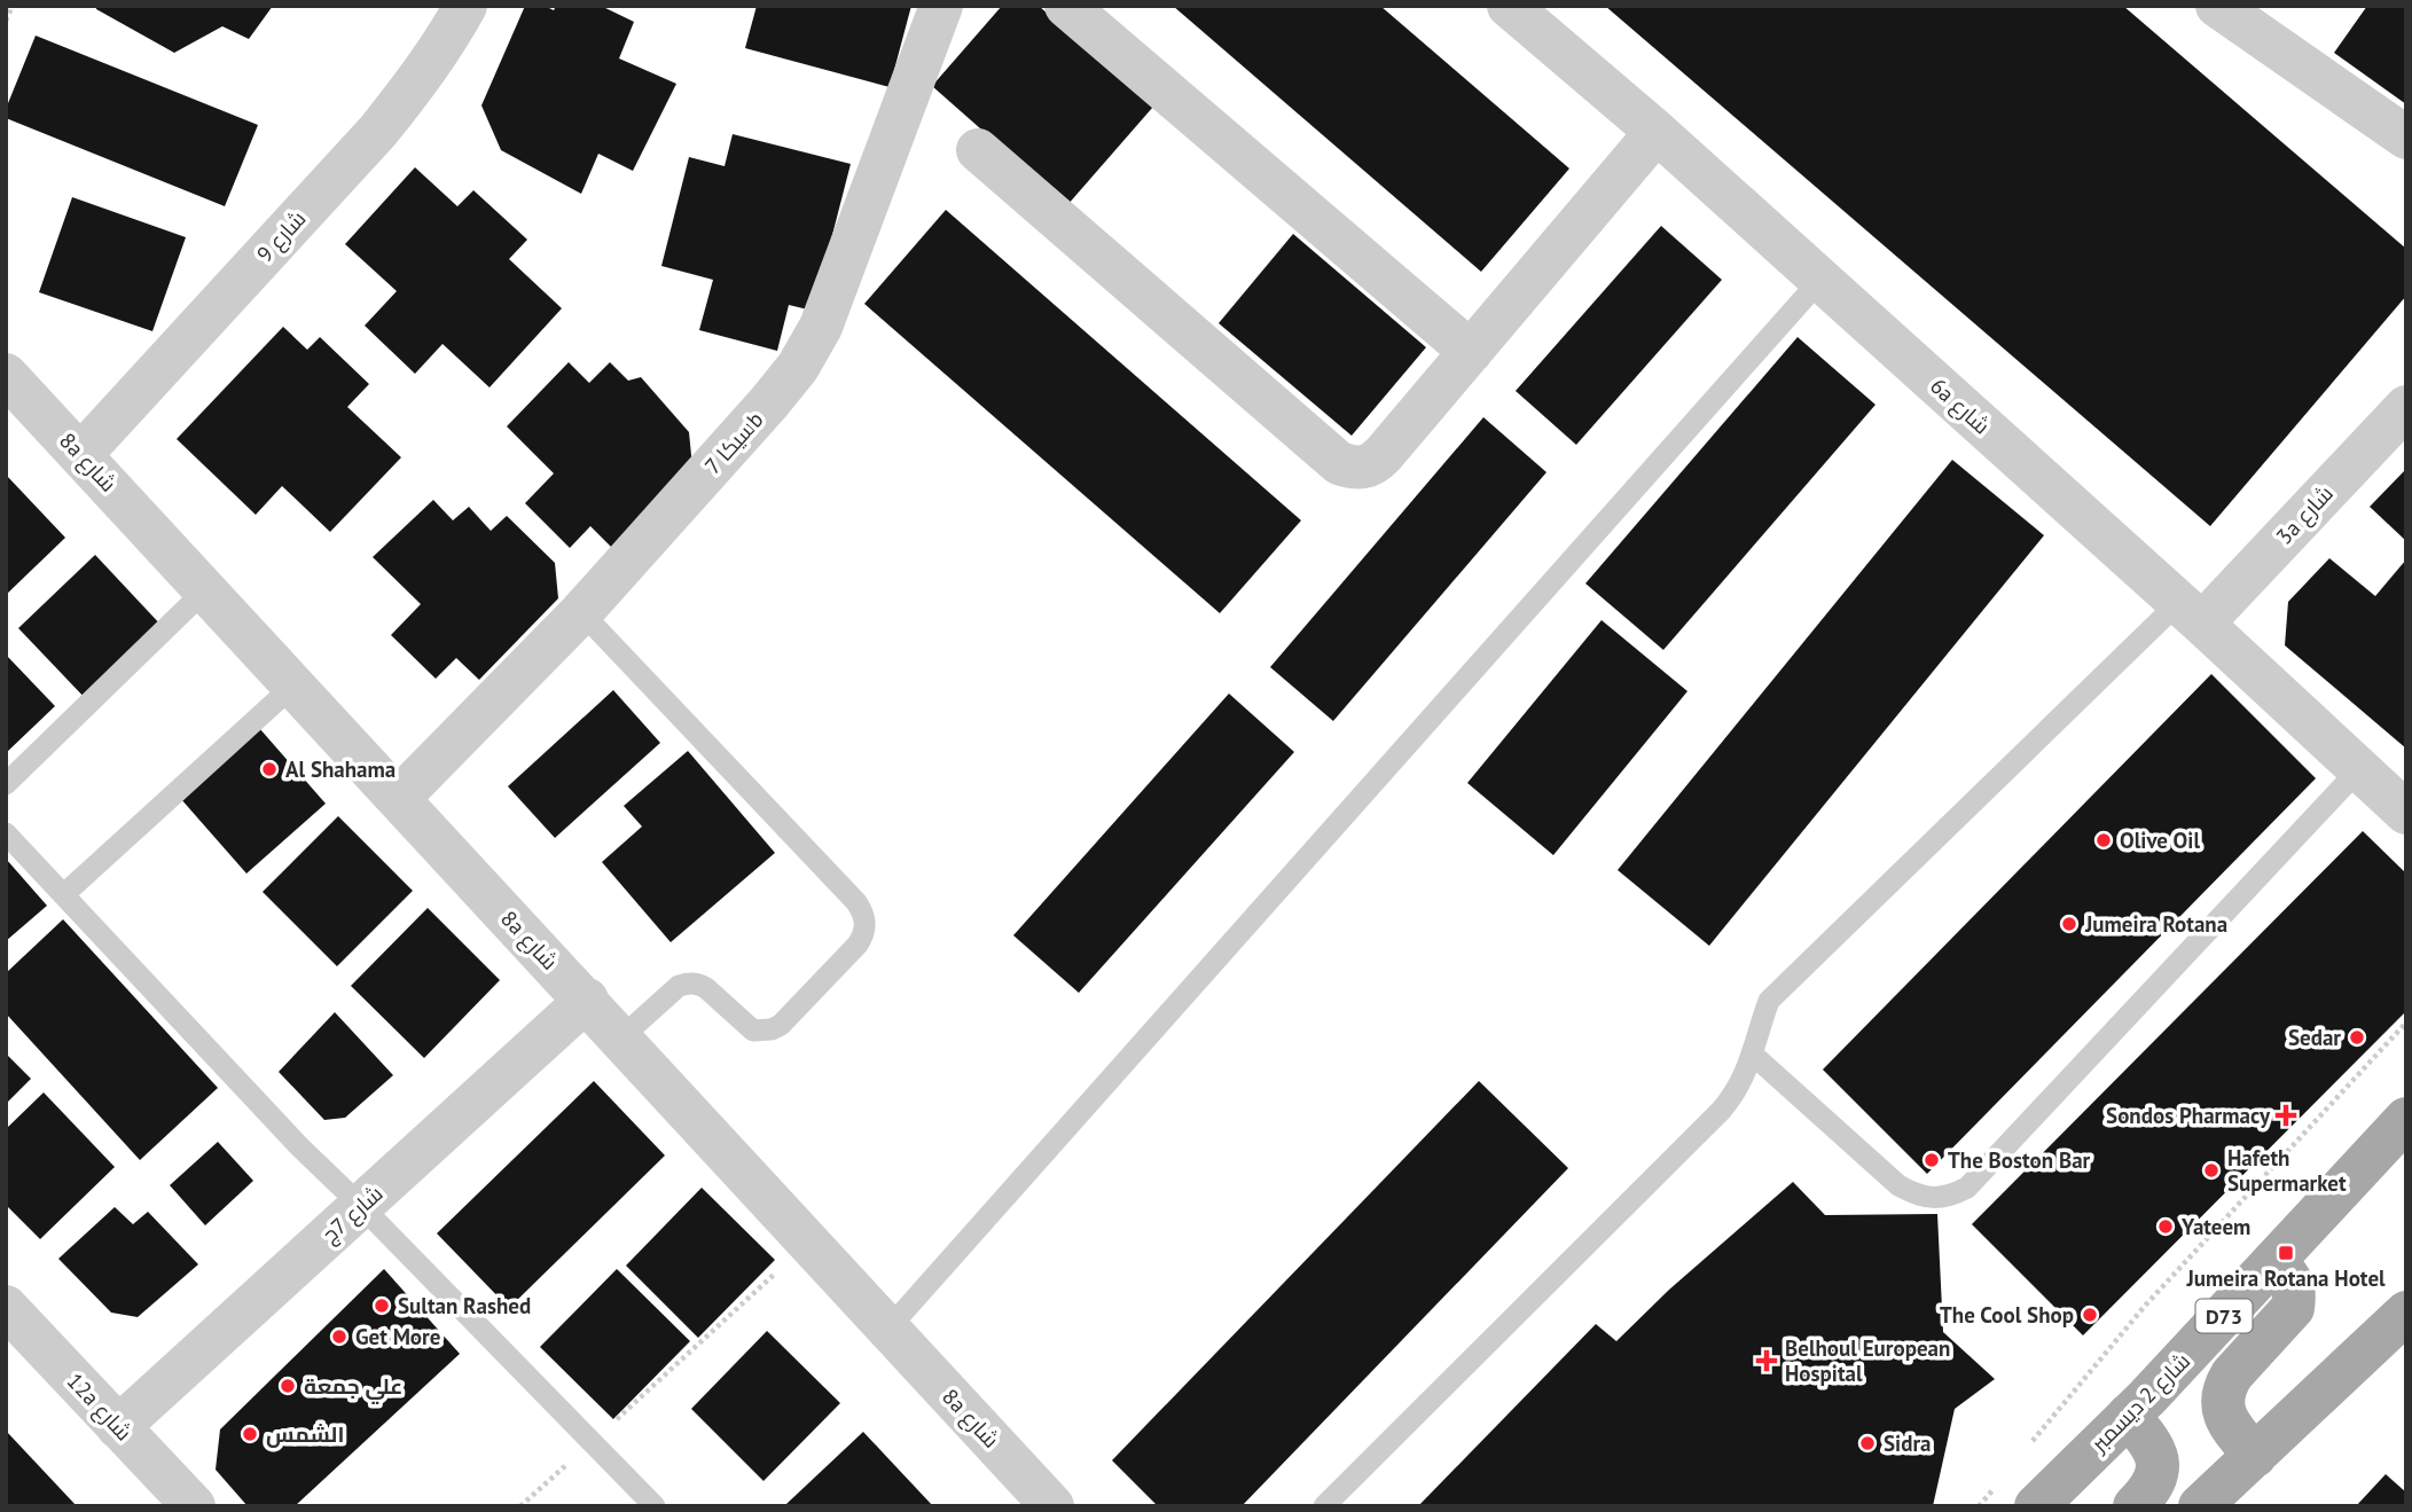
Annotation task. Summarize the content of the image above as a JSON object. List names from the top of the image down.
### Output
{
  "streets": {
    "main road": ["D73", "شارع 2 ديسمبر"],
    "street": [
      "شارع 9",
      "6a شارع",
      "سيكا 7b",
      "8a شارع",
      "3a شارع",
      "شارع 7ج",
      "12a شارع"
    ]
  },
  "crossings": [
    ["شارع 9", "8a شارع"],
    ["6a شارع", "3a شارع"],
    ["سيكا 7b", "8a شارع"],
    ["8a شارع", "شارع 7ج"],
    ["شارع 7ج", "12a شارع"]
  ],
  "places": {
    "other": [
      "Al Shahama",
      "Olive Oil",
      "Jumeira Rotana",
      "Sedar",
      "The Boston Bar",
      "Hafeth Supermarket",
      "Yateem",
      "Sultan Rashed",
      "The Cool Shop",
      "Get More",
      "علي جمعة",
      "الشمس",
      "Sidra"
    ],
    "health": ["Sondos Pharmacy", "Belhoul European Hospital"],
    "transit": ["Jumeira Rotana Hotel"]
  }
}
